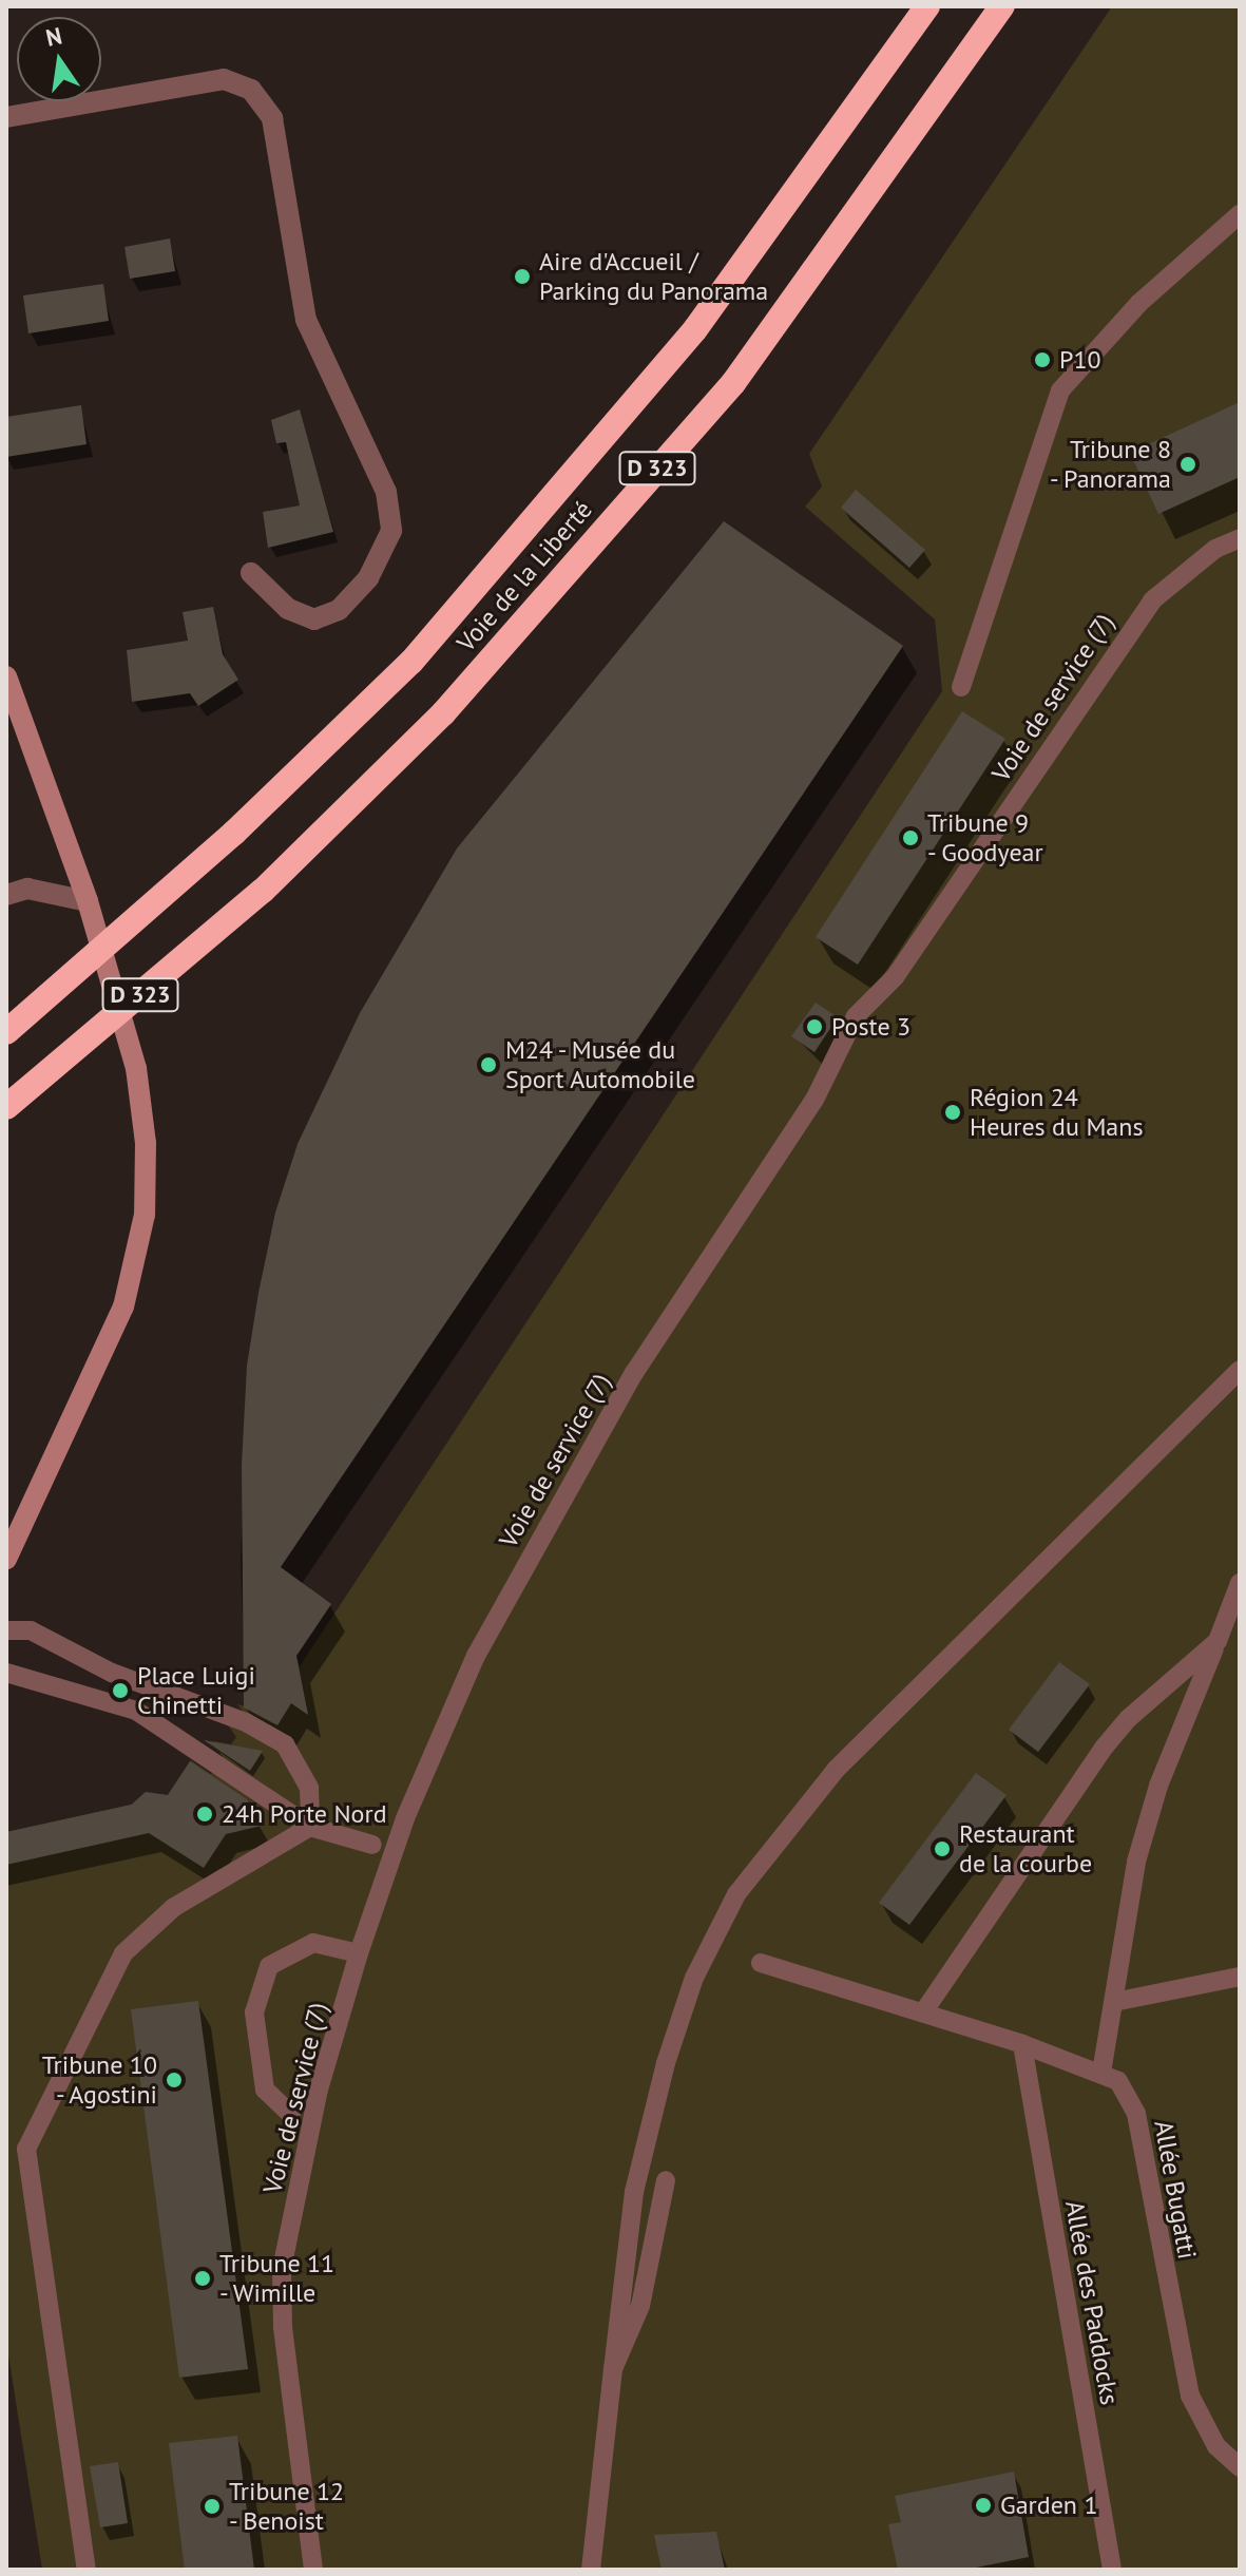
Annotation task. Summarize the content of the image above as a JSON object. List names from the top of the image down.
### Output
{
  "streets": {
    "highway": ["D 323", "Voie de la Liberté"],
    "lane": ["Voie de service (7)", "Allée Bugatti", "Allée des Paddocks"]
  },
  "crossings": [
    ["Allée Bugatti", "Allée des Paddocks"]
  ],
  "places": [
    "Aire d'Accueil / Parking du Panorama",
    "P10",
    "Tribune 8 - Panorama",
    "Tribune 9 - Goodyear",
    "Poste 3",
    "M24 - Musée du Sport Automobile",
    "Région 24 Heures du Mans",
    "Place Luigi Chinetti",
    "24h Porte Nord",
    "Restaurant de la courbe",
    "Tribune 10 - Agostini",
    "Tribune 11 - Wimille",
    "Garden 1",
    "Tribune 12 - Benoist"
  ],
  "north": "top"
}
